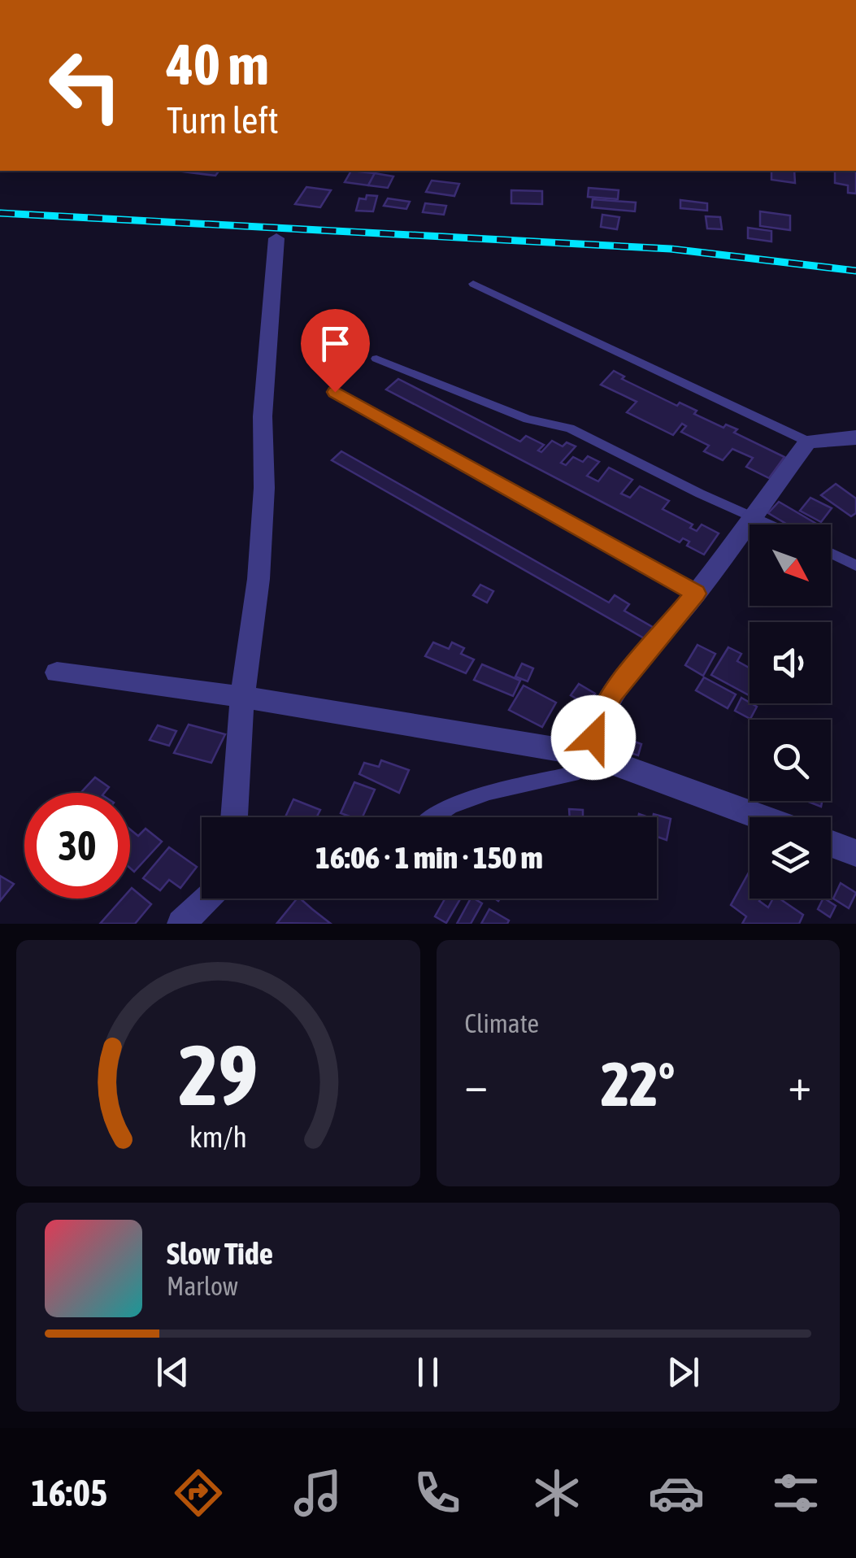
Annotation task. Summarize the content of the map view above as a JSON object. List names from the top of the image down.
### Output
{
  "north": "bottom right",
  "page": {
    "turn": ["40 m", "Turn left"],
    "limit": "30",
    "trip": "16:06 · 1 min · 150 m",
    "tile": "Climate",
    "heat": ["−", "22°", "+"],
    "song": ["Slow Tide", "Marlow"],
    "tabs": "16:05",
    "gauge": ["29", "km/h"]
  }
}
